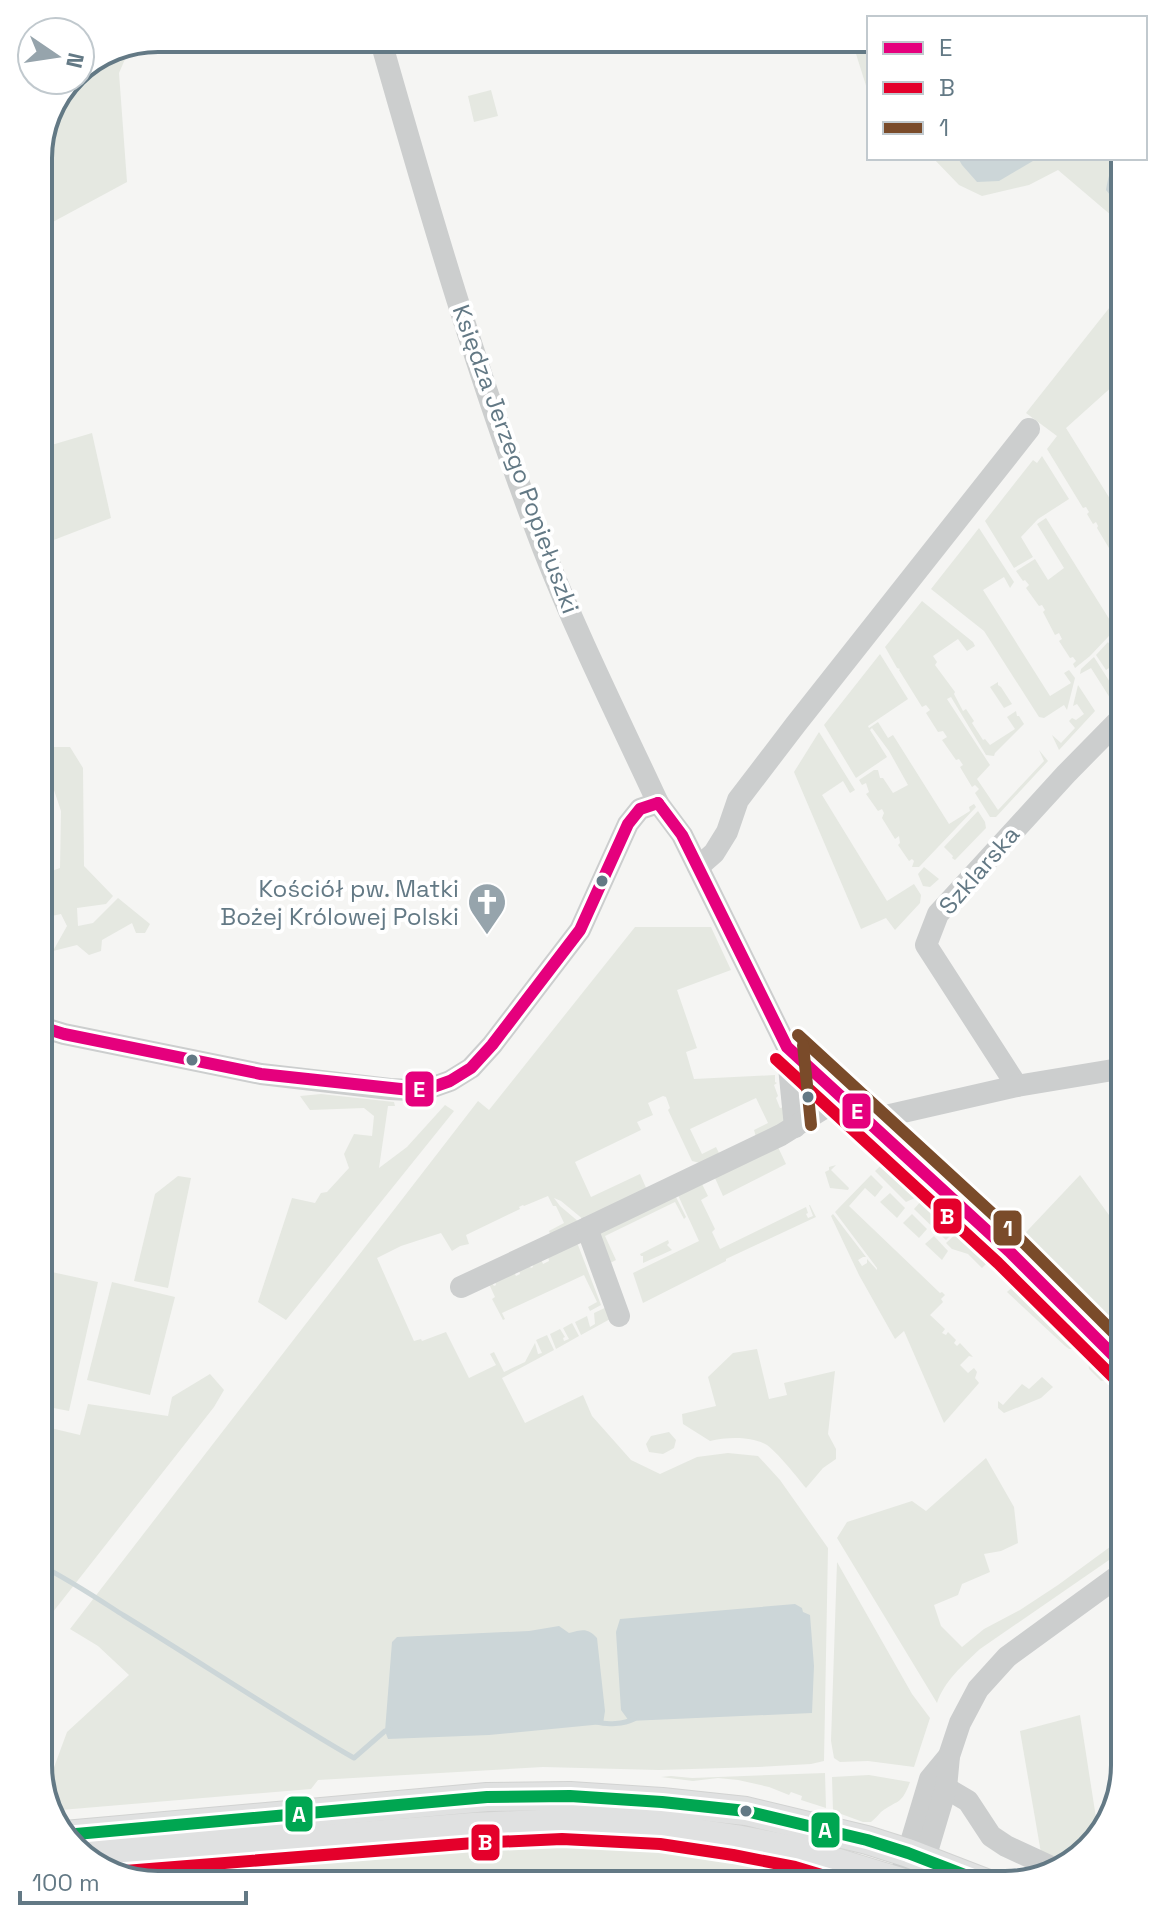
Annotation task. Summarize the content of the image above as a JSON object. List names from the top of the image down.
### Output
{
  "streets": {
    "street": ["Księdza Jerzego Popiełuszki", "Szklarska"]
  },
  "places": {
    "church": ["Kościół pw. Matki Bożej Królowej Polski"]
  },
  "lines": [
    "transit line E",
    "transit line 1",
    "transit line B",
    "transit line A"
  ],
  "legend": ["E", "B", "1"],
  "scale_bar": "100 m",
  "north": "right"
}
